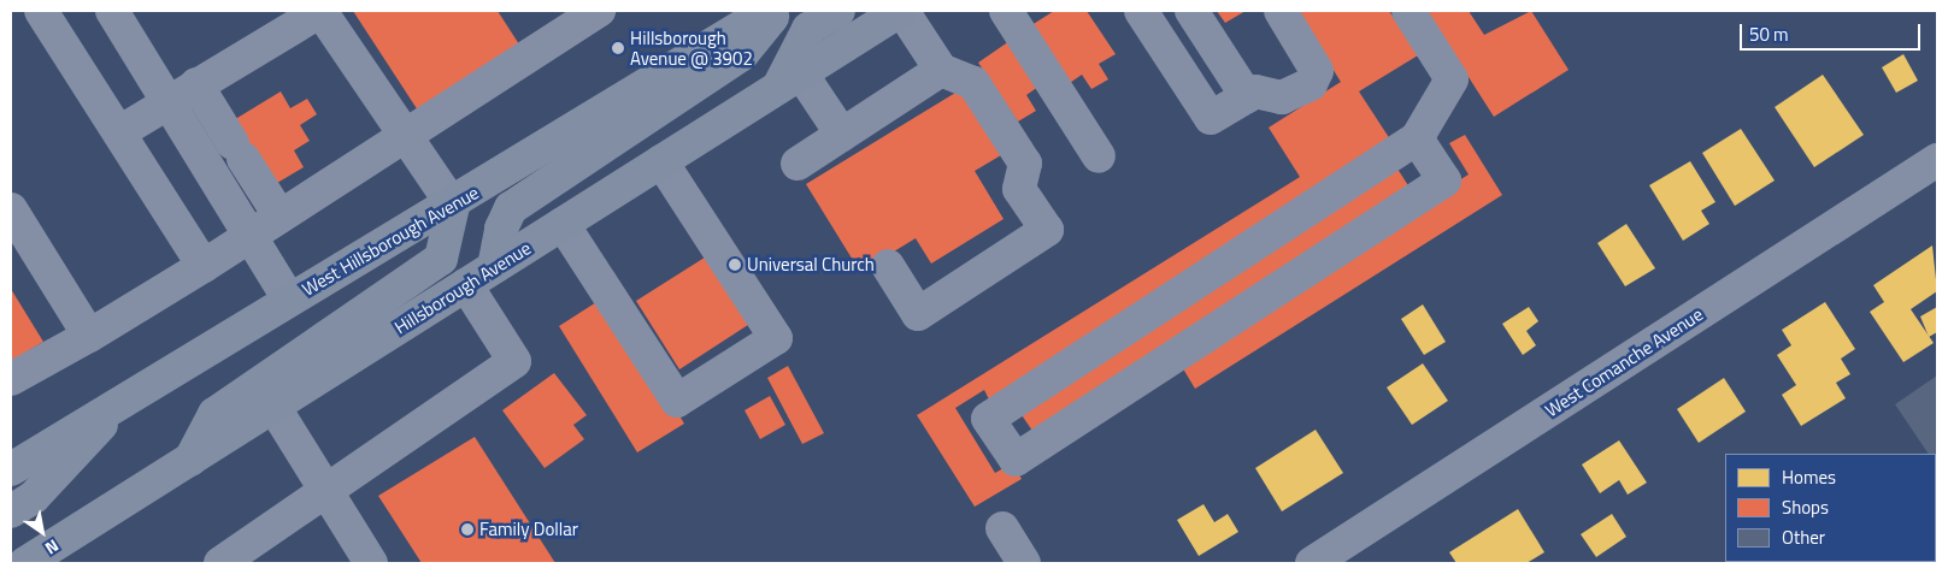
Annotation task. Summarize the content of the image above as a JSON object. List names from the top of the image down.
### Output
{
  "streets": {
    "main road": ["West Hillsborough Avenue", "Hillsborough Avenue"],
    "street": ["West Comanche Avenue"]
  },
  "places": ["Hillsborough Avenue @ 3902", "Universal Church", "Family Dollar"],
  "legend": ["Homes", "Shops", "Other"],
  "scale_bar": "50 m",
  "north": "bottom right"
}
